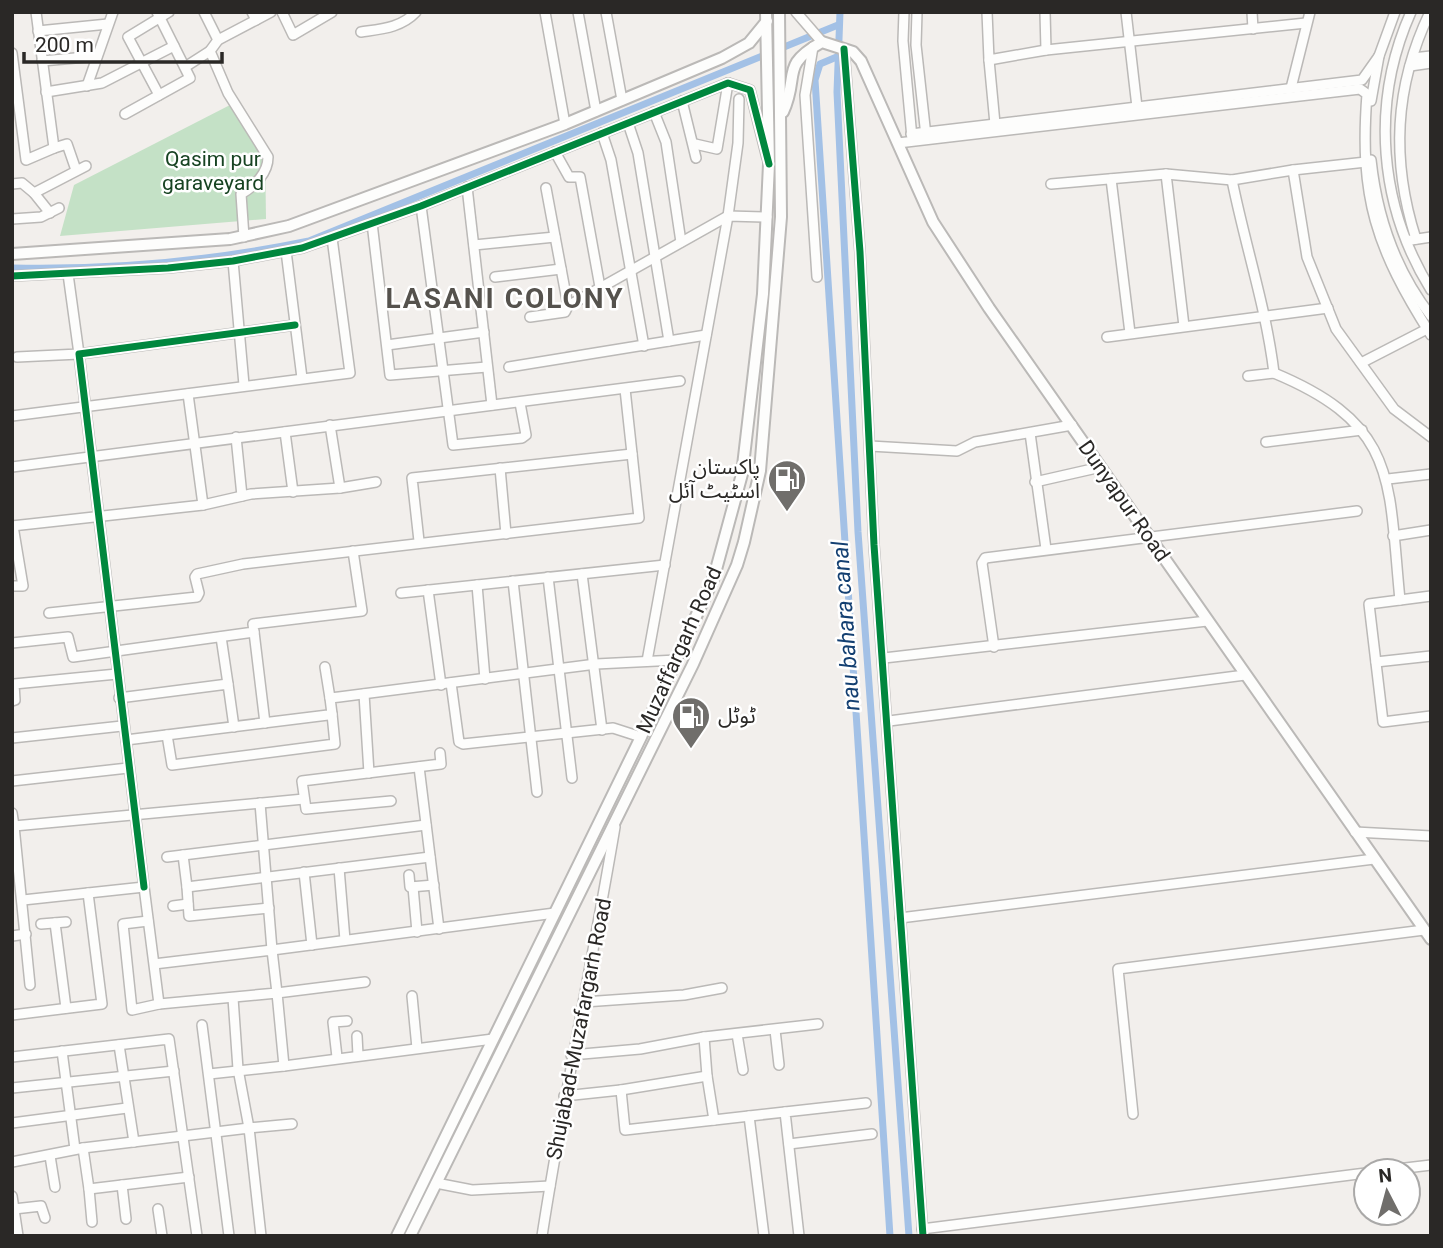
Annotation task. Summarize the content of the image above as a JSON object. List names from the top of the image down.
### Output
{
  "streets": {
    "main road": ["Dunyapur Road", "Muzaffargarh Road"],
    "street": ["Shujabad-Muzafargarh Road"]
  },
  "crossings": [
    ["Muzaffargarh Road", "Shujabad-Muzafargarh Road"]
  ],
  "districts": ["LASANI COLONY"],
  "water": ["nau bahara canal"],
  "parks": ["Qasim pur garaveyard"],
  "places": {
    "fuel station": ["پاکستان اسٹیٹ آئل", "ٹوٹل"]
  },
  "scale_bar": "200 m",
  "north": "top"
}
